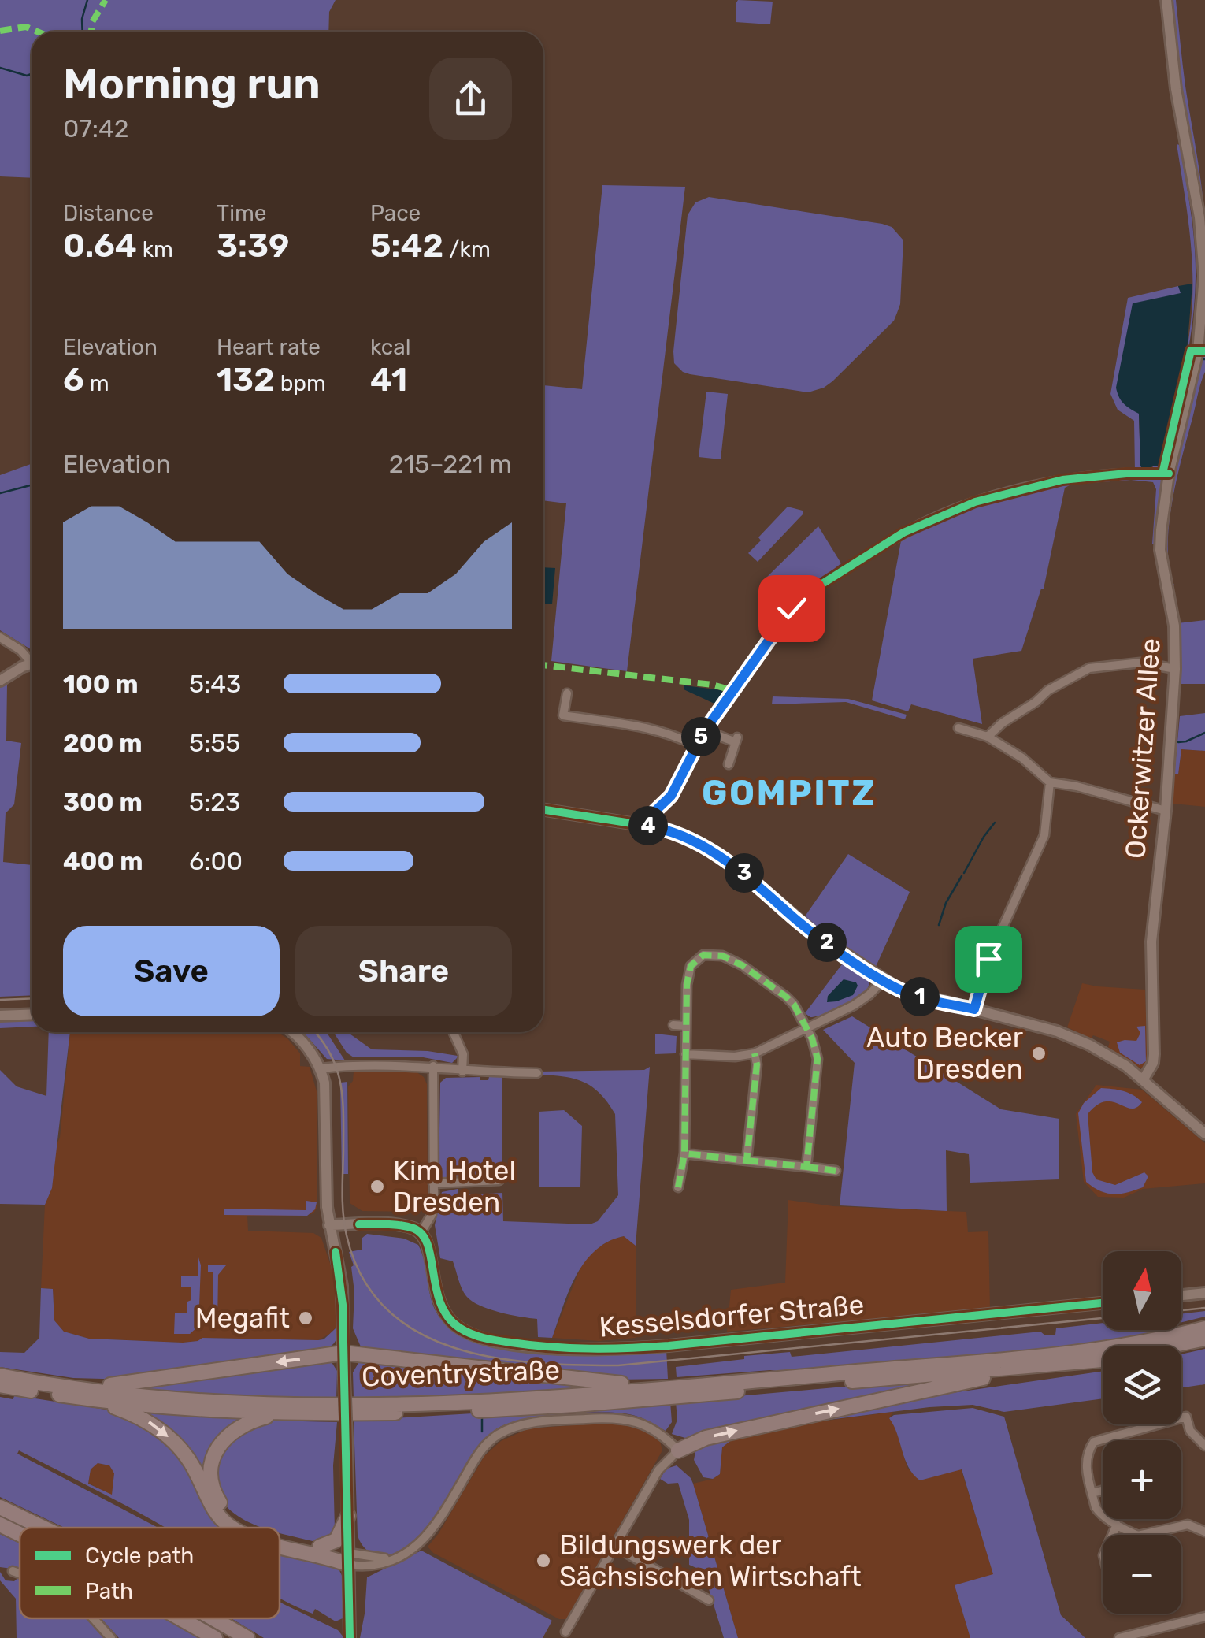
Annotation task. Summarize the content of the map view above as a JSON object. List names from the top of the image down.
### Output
{
  "streets": {
    "highway": ["Coventrystraße"],
    "street": ["Ockerwitzer Allee", "Kesselsdorfer Straße"]
  },
  "districts": ["GOMPITZ"],
  "places": [
    "Auto Becker Dresden",
    "Kim Hotel Dresden",
    "Megafit",
    "Bildungswerk der Sächsischen Wirtschaft"
  ],
  "legend": ["Cycle path", "Path"],
  "north": "top",
  "page": {
    "heading": ["Morning run", "07:42"],
    "stats": [
      ["Distance", "0.64 km"],
      ["Time", "3:39"],
      ["Pace", "5:42 /km"],
      ["Elevation", "6 m"],
      ["Heart rate", "132 bpm"],
      ["kcal", "41"]
    ],
    "chart": ["Elevation", "215–221 m"],
    "list": [
      {
        "name": "100 m",
        "note": "5:43"
      },
      {
        "name": "200 m",
        "note": "5:55"
      },
      {
        "name": "300 m",
        "note": "5:23"
      },
      {
        "name": "400 m",
        "note": "6:00"
      }
    ],
    "pins": [
      "5",
      "4",
      "3",
      "2",
      "1"
    ],
    "buttons": ["Save", "Share"],
    "map_buttons": ["+", "−"]
  }
}
